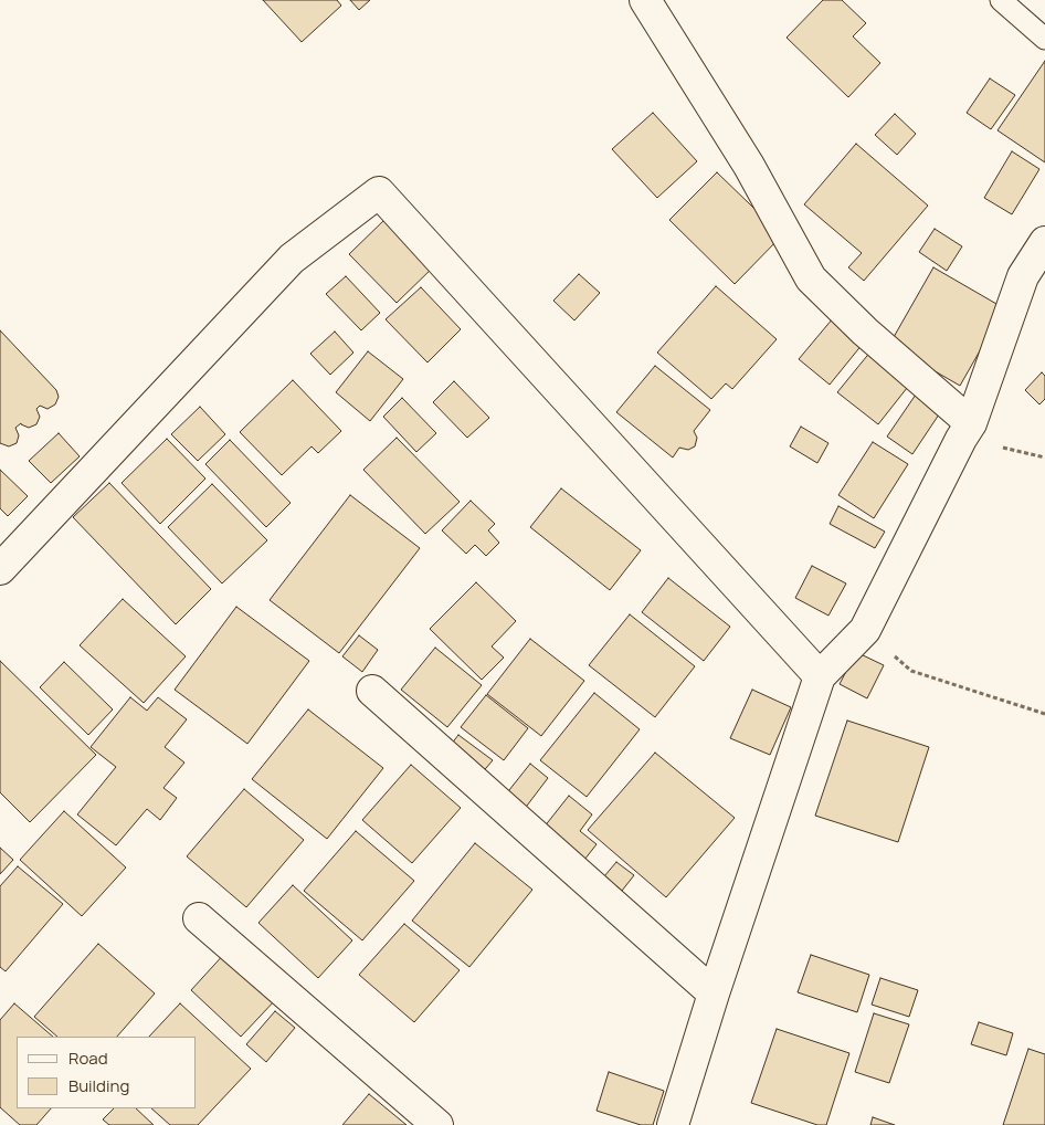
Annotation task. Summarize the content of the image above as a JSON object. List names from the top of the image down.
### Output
{
  "legend": ["Road", "Building"]
}
